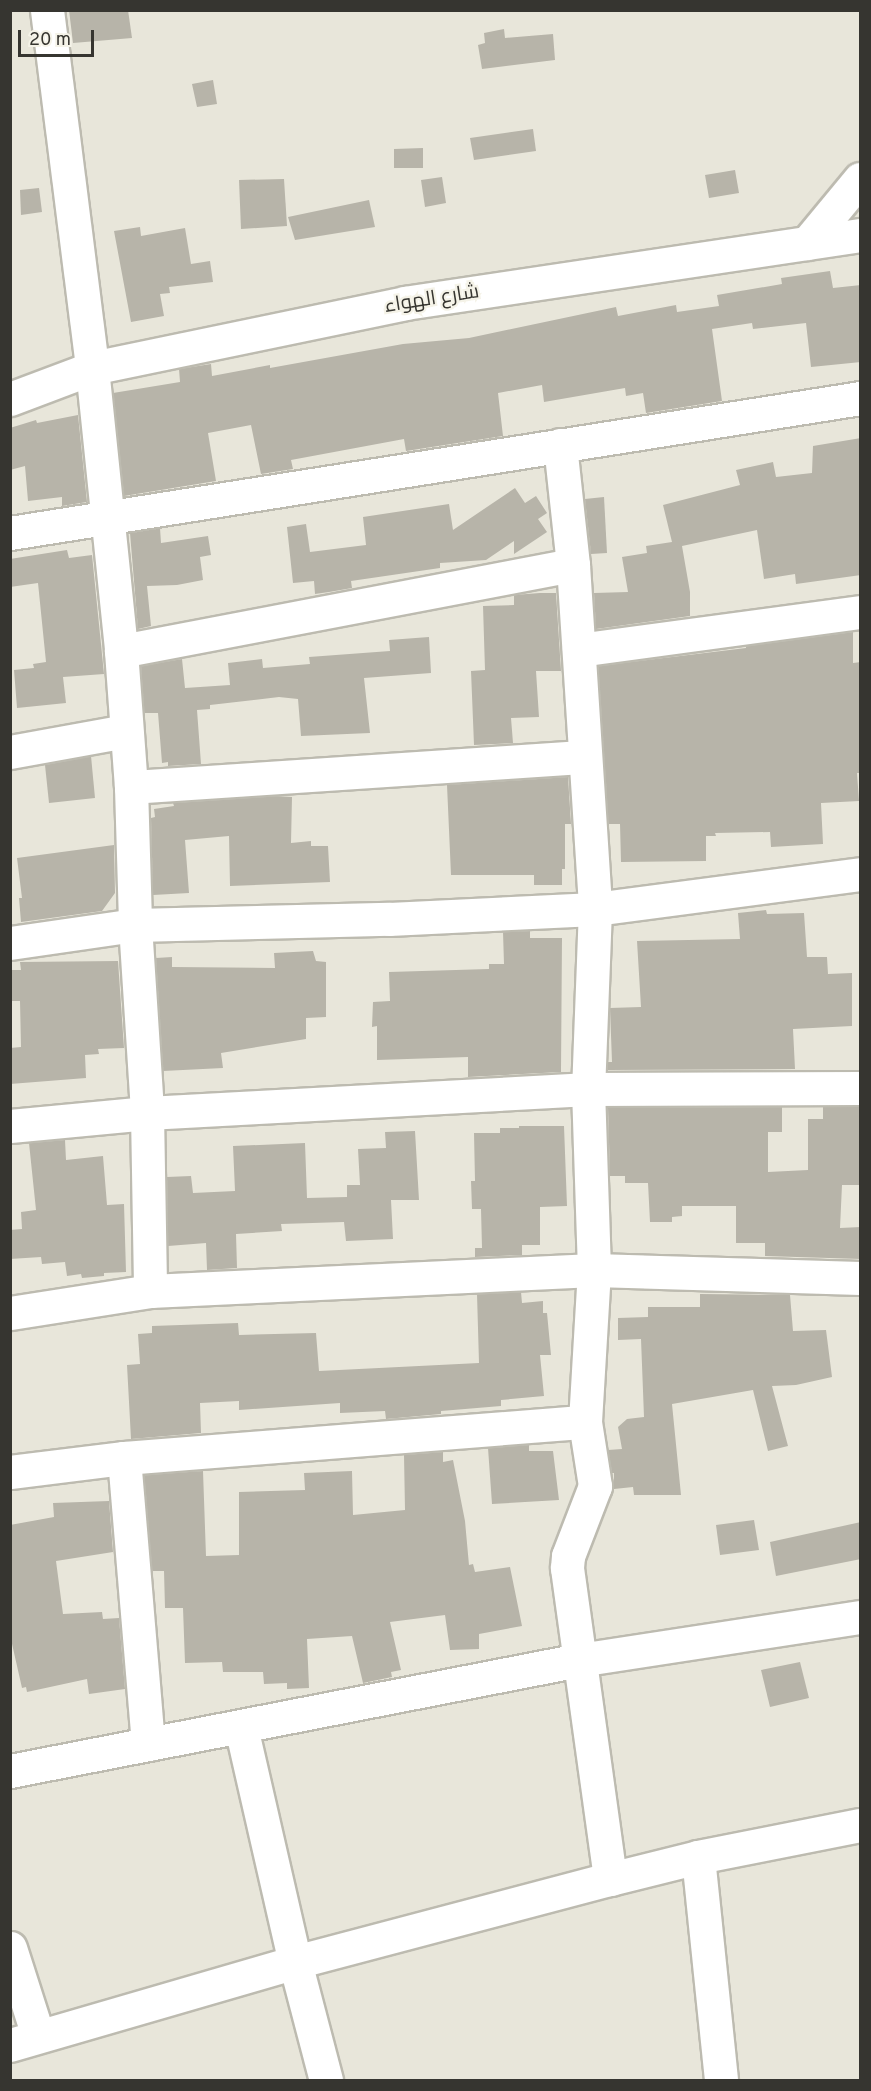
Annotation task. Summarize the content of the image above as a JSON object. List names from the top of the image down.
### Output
{
  "streets": {
    "street": ["شارع الهواء"]
  },
  "scale_bar": "20 m"
}
